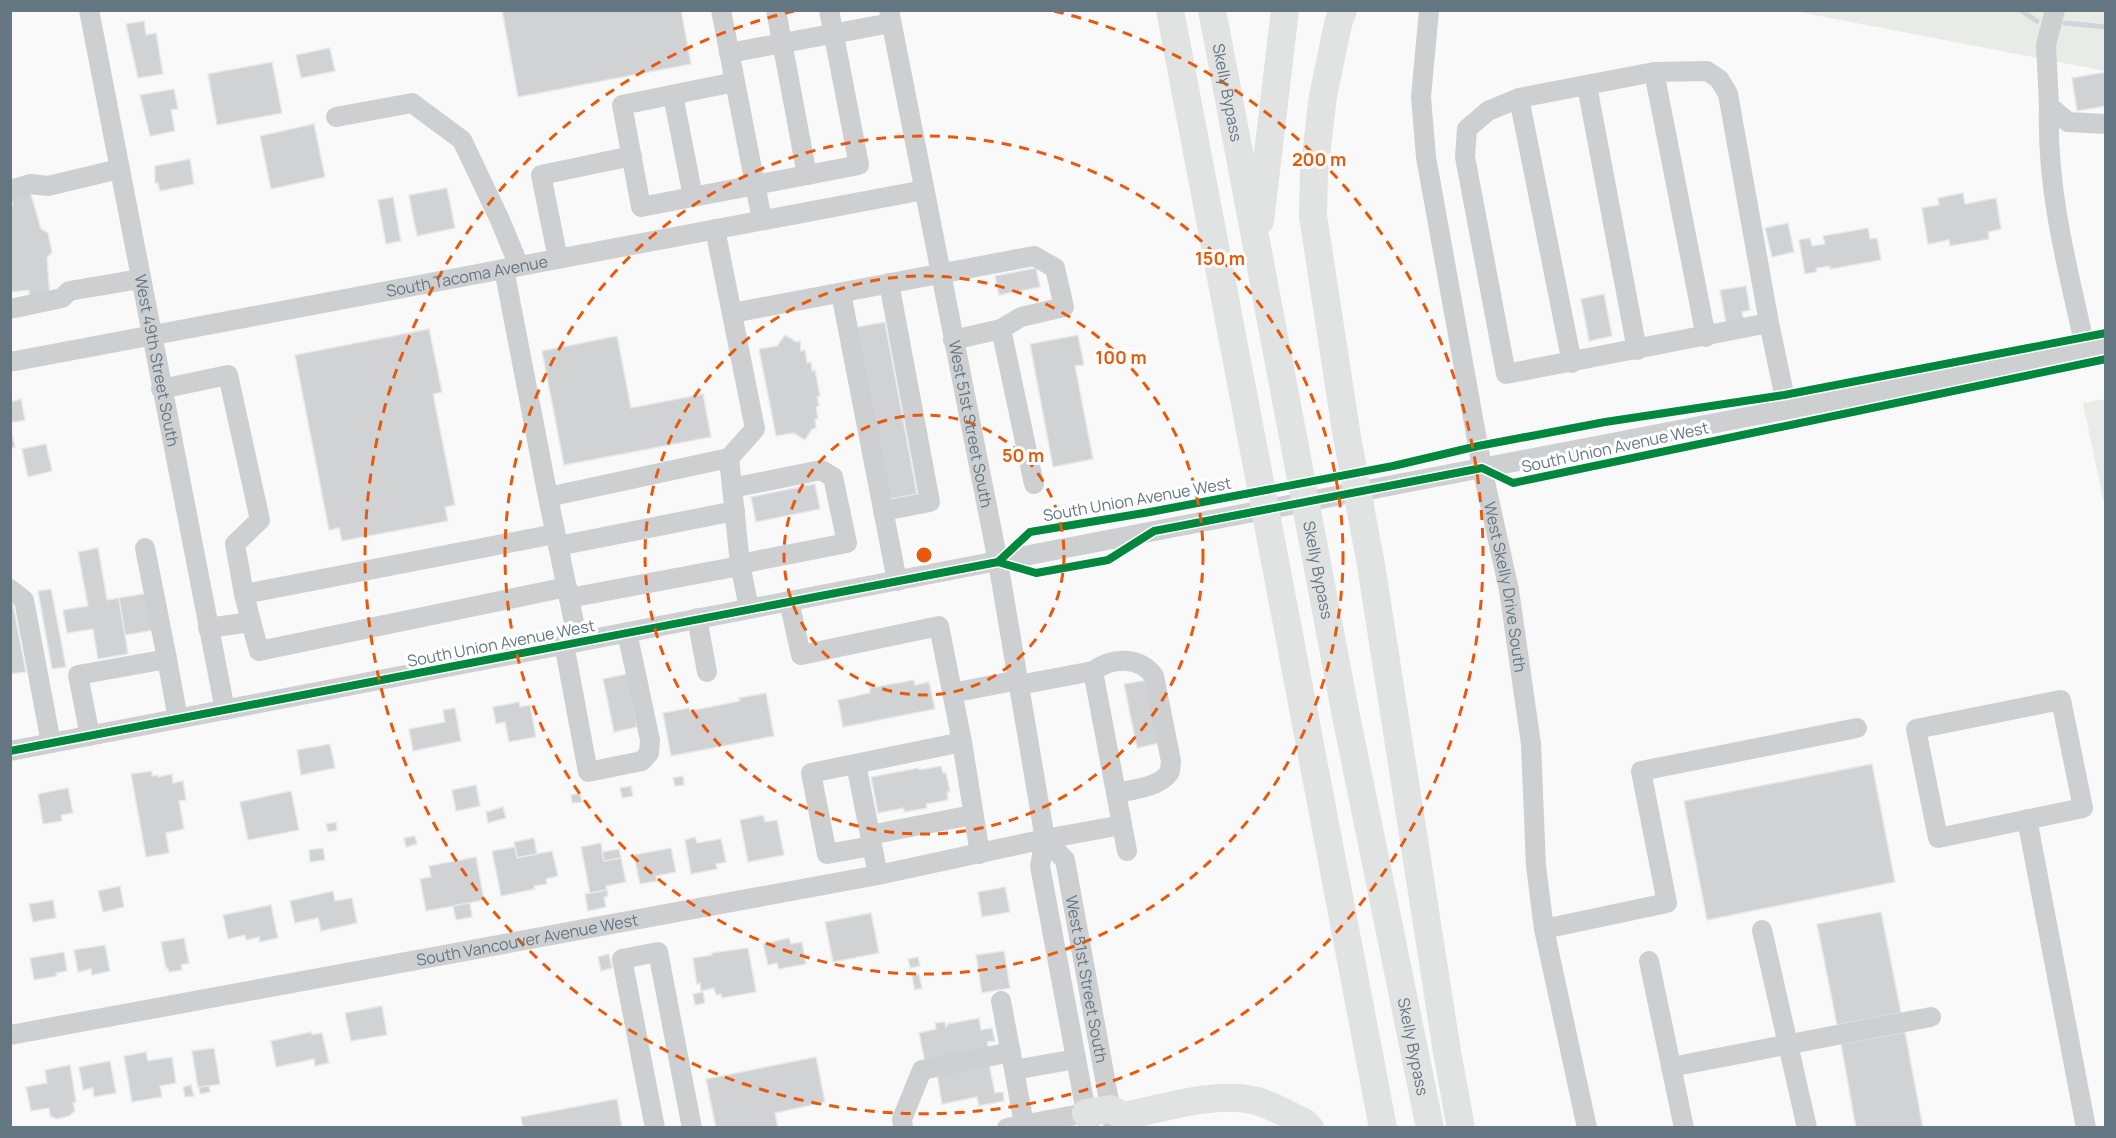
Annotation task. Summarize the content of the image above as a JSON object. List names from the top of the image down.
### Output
{
  "streets": {
    "highway": ["Skelly Bypass"],
    "street": [
      "South Tacoma Avenue",
      "West 49th Street South",
      "West 51st Street South",
      "South Union Avenue West",
      "West Skelly Drive South",
      "South Vancouver Avenue West"
    ]
  },
  "crossings": [
    ["South Tacoma Avenue", "West 49th Street South"],
    ["South Tacoma Avenue", "West 51st Street South"],
    ["West 49th Street South", "South Union Avenue West"],
    ["West 51st Street South", "South Union Avenue West"],
    ["West 51st Street South", "South Vancouver Avenue West"],
    ["South Union Avenue West", "West Skelly Drive South"]
  ],
  "rings": [
    "200 m",
    "150 m",
    "100 m",
    "50 m"
  ]
}
